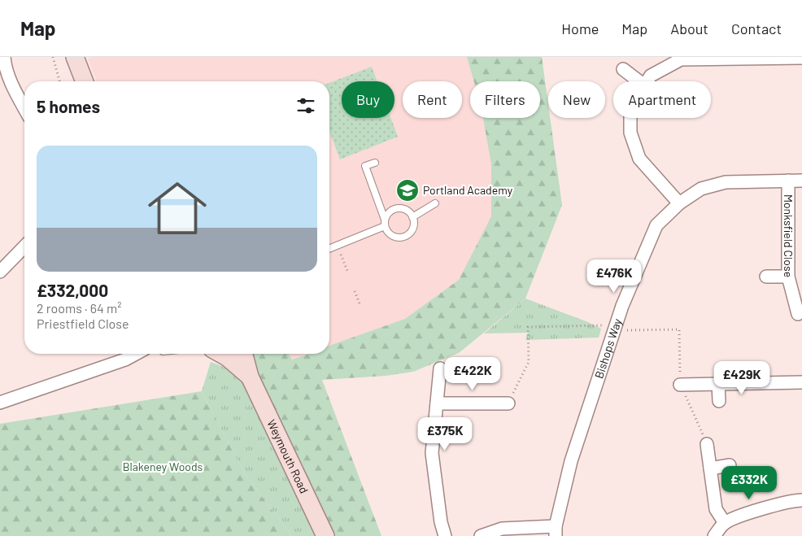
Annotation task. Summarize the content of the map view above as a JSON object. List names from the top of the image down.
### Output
{
  "streets": {
    "street": ["Monksfield Close", "Bishops Way", "Weymouth Road"]
  },
  "crossings": [
    ["Monksfield Close", "Bishops Way"]
  ],
  "parks": ["Blakeney Woods"],
  "places": {
    "school or university": ["Portland Academy"]
  },
  "page": {
    "header": "Map",
    "nav": [
      "Home",
      "Map",
      "About",
      "Contact"
    ],
    "chip": [
      "Buy",
      "Rent",
      "Filters",
      "New",
      "Apartment"
    ],
    "heading": "5 homes",
    "list": [
      {
        "name": "£332,000",
        "note": "2 rooms · 64 m² · Priestfield Close"
      }
    ],
    "price": [
      "£476K",
      "£422K",
      "£429K",
      "£375K",
      "£332K"
    ]
  }
}
